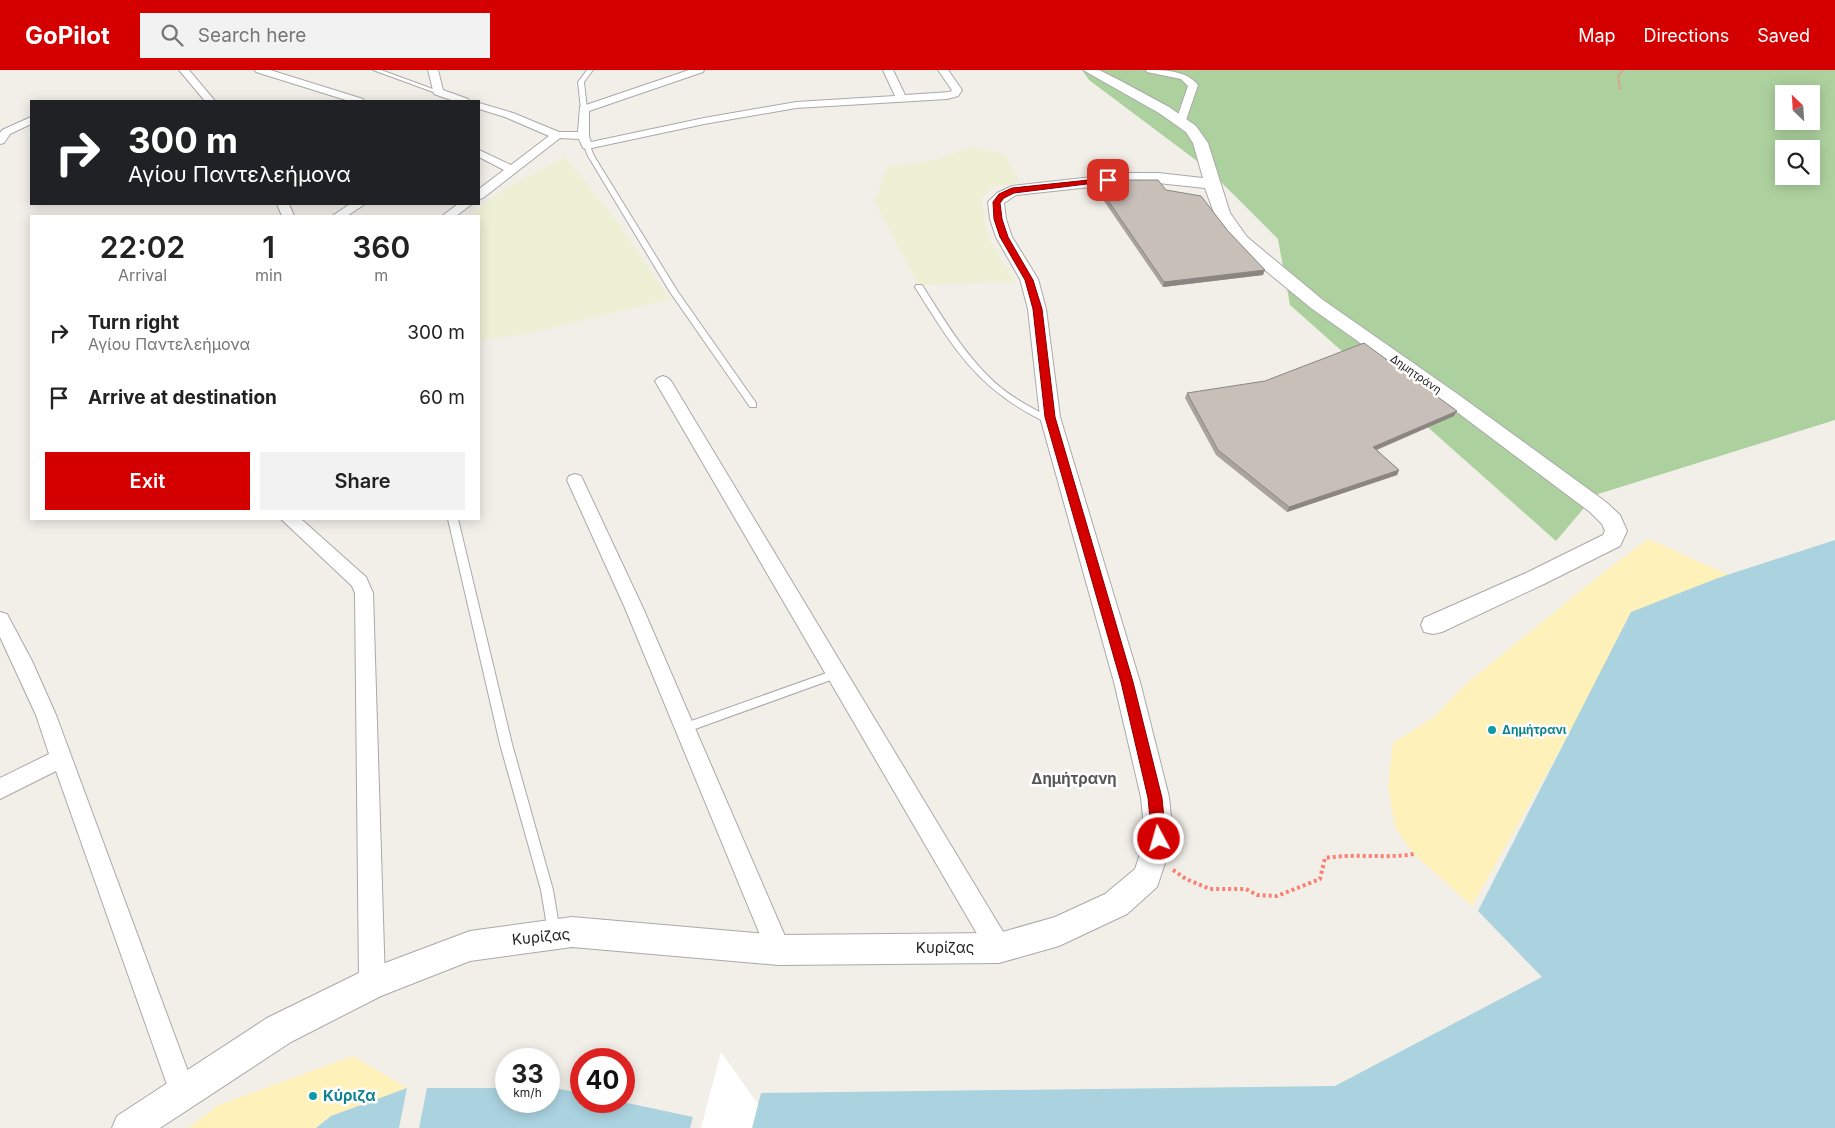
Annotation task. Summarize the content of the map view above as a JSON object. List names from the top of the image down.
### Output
{
  "streets": {
    "street": ["Δημητράνη", "Κυρίζας"]
  },
  "crossings": [
    ["Δημητράνη", "Κυρίζας"]
  ],
  "districts": ["Δημήτρανη"],
  "places": ["Δημήτρανι", "Κύριζα"],
  "north": "top left",
  "page": {
    "header": "GoPilot",
    "search": "Search here",
    "nav": ["Map", "Directions", "Saved"],
    "turn": ["300 m", "Αγίου Παντελεήμονα"],
    "eta": [
      "22:02",
      "Arrival",
      "1",
      "min",
      "360",
      "m"
    ],
    "list": [
      {
        "name": "Turn right",
        "note": "Αγίου Παντελεήμονα",
        "value": "300 m"
      },
      {
        "name": "Arrive at destination",
        "value": "60 m"
      }
    ],
    "buttons": ["Exit", "Share"],
    "speed": "33 km/h",
    "limit": "40"
  }
}
